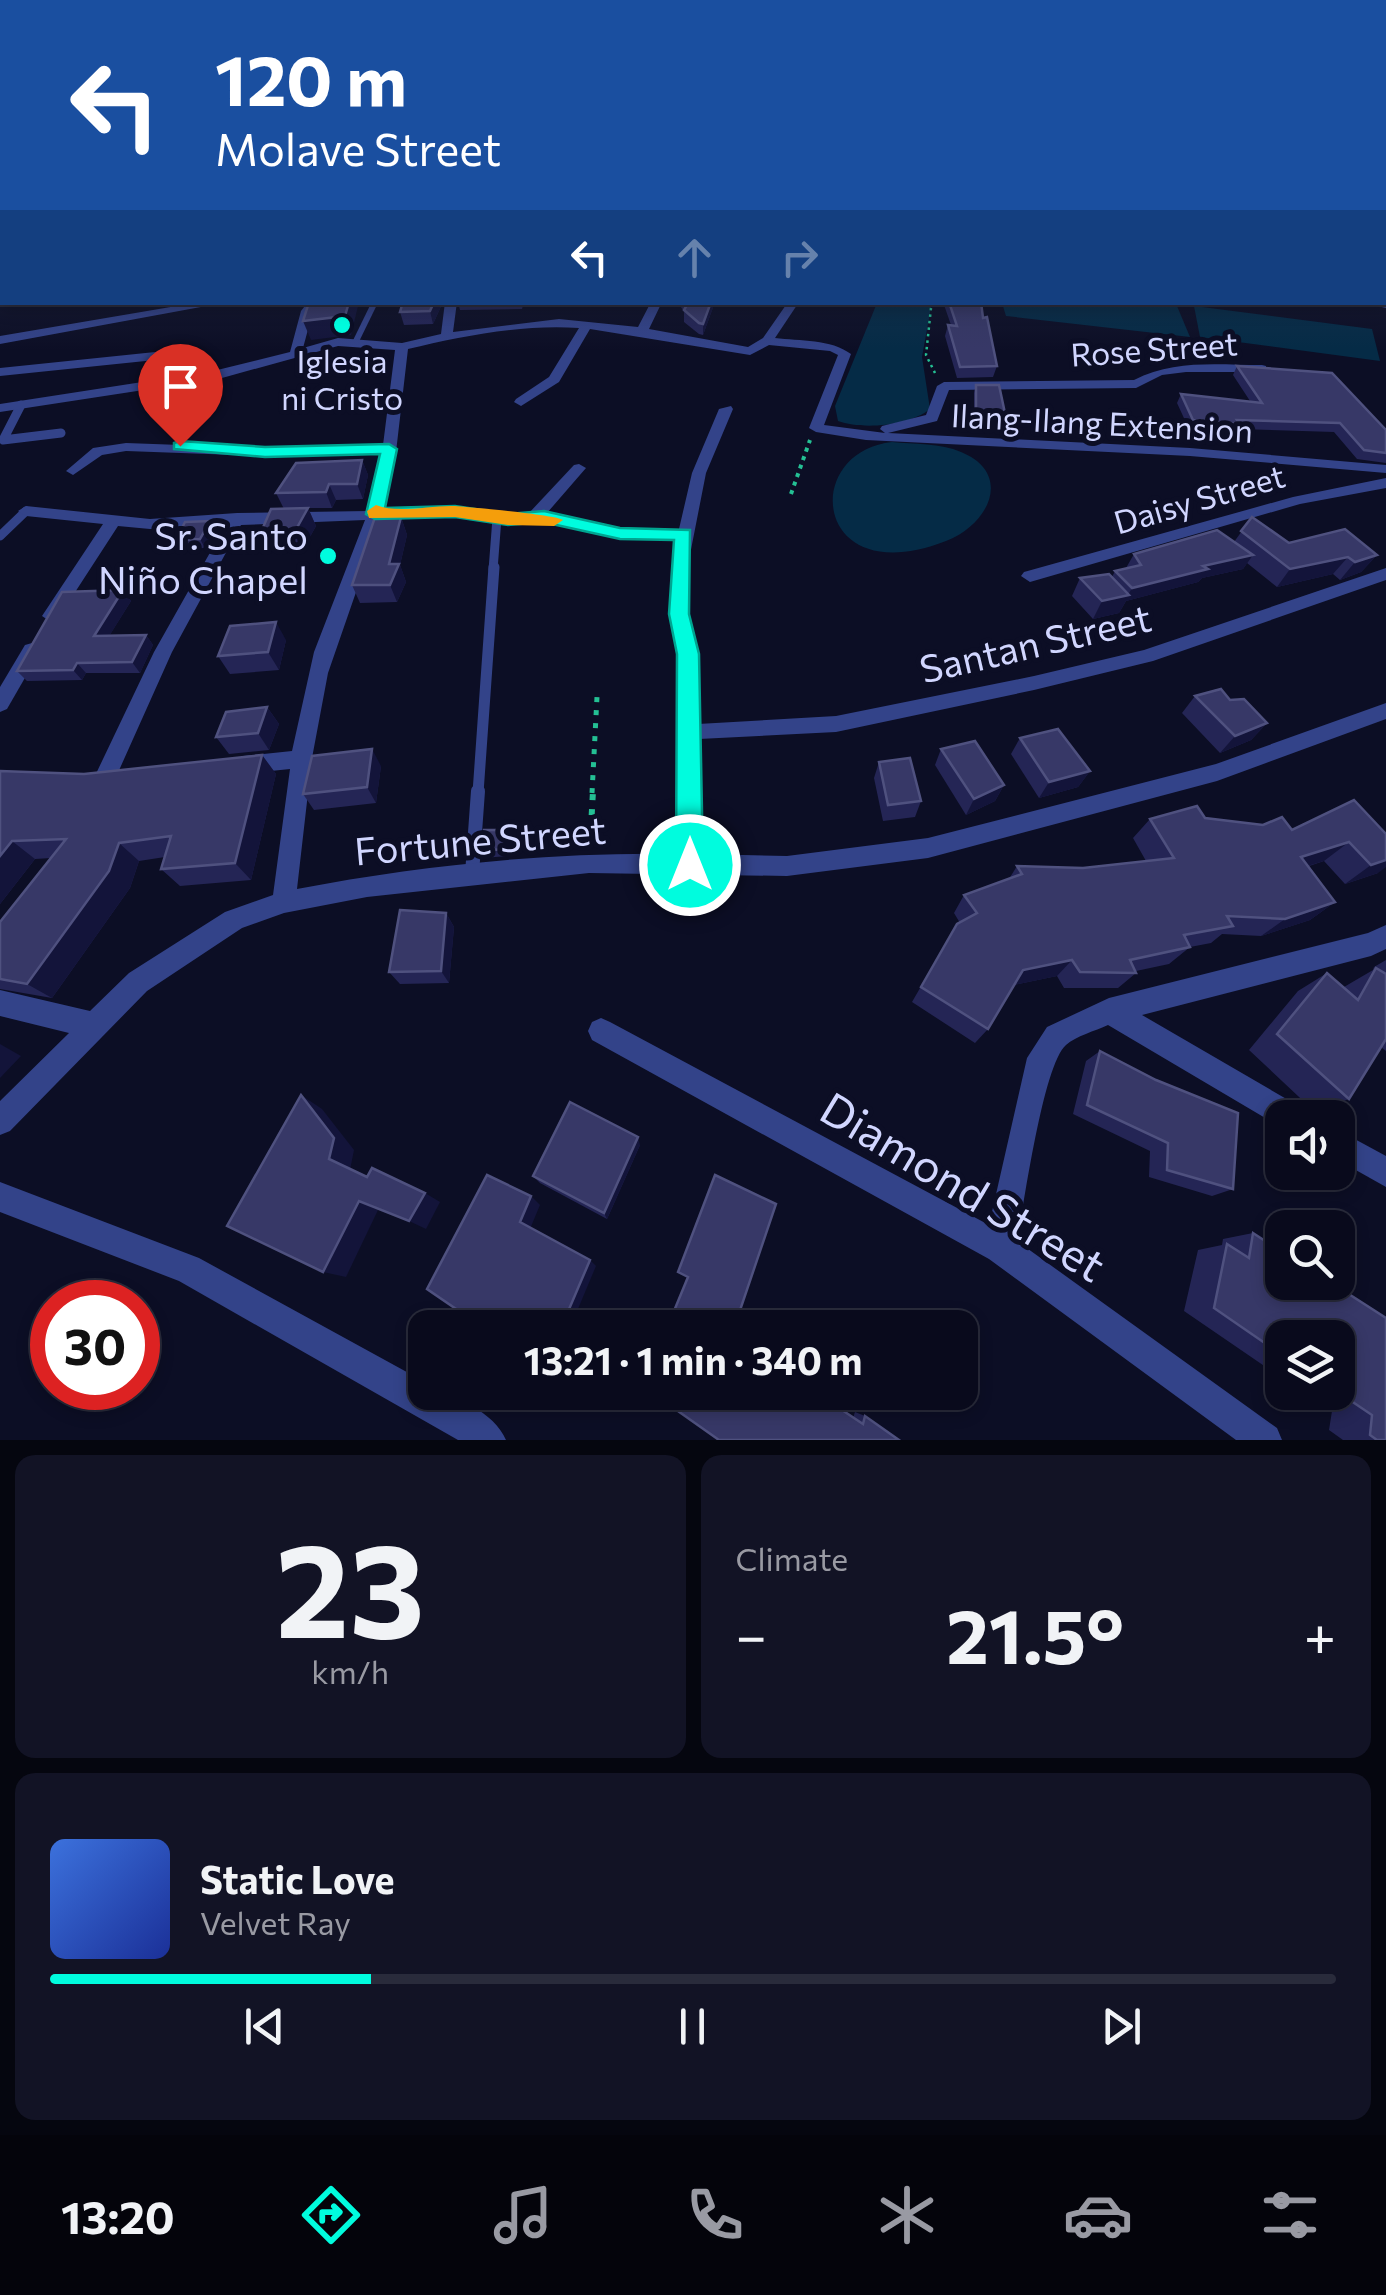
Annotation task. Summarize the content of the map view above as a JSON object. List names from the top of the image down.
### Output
{
  "streets": {
    "street": [
      "Rose Street",
      "Ilang-Ilang Extension",
      "Daisy Street",
      "Santan Street",
      "Fortune Street",
      "Diamond Street"
    ]
  },
  "places": ["Iglesia ni Cristo", "Sr. Santo Niño Chapel"],
  "page": {
    "turn": ["120 m", "Molave Street"],
    "limit": "30",
    "trip": "13:21 · 1 min · 340 m",
    "tile": [
      ["23", "km/h"],
      "Climate"
    ],
    "heat": ["−", "21.5°", "+"],
    "song": ["Static Love", "Velvet Ray"],
    "tabs": "13:20"
  }
}
